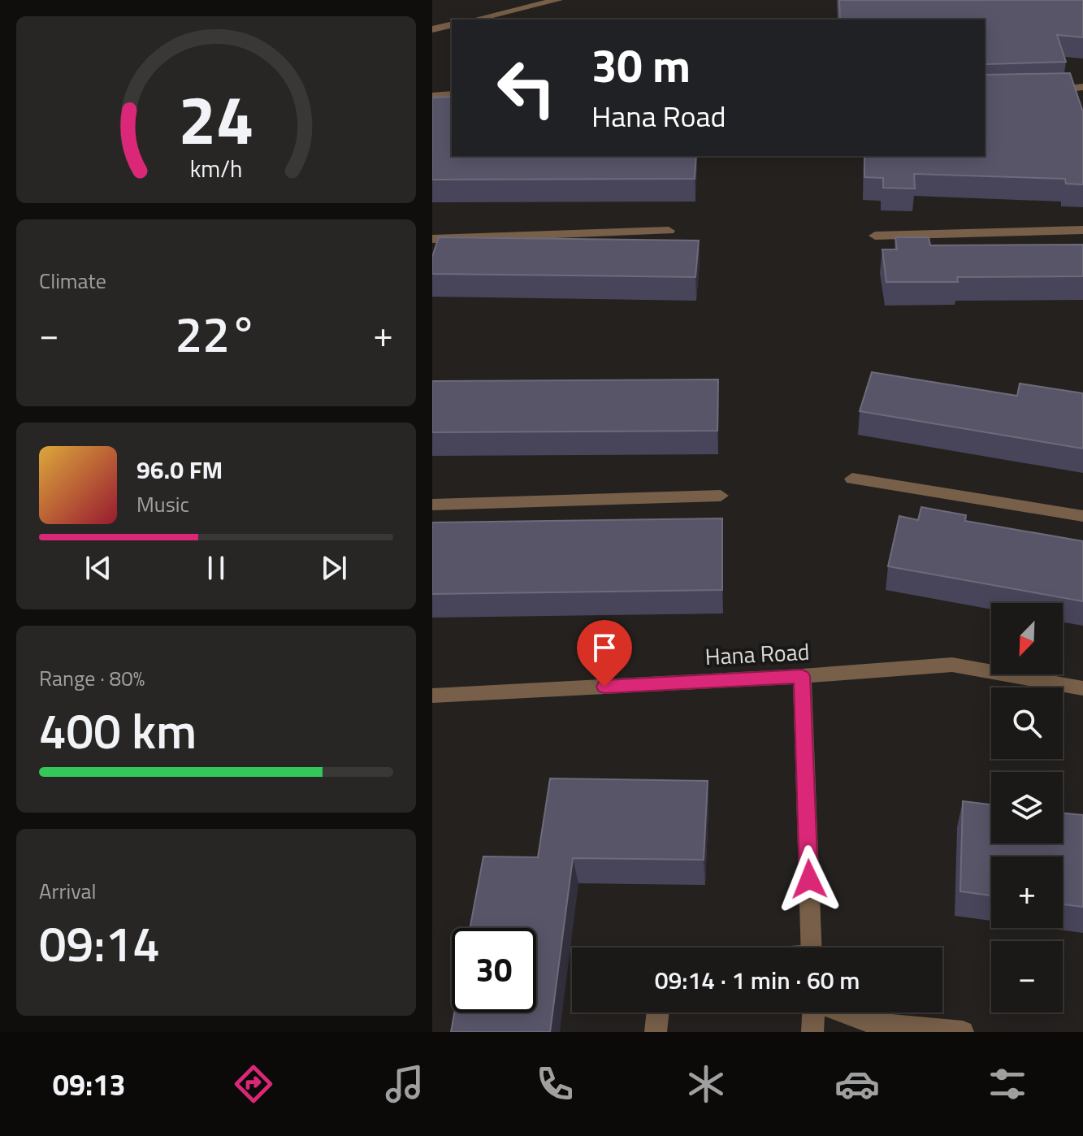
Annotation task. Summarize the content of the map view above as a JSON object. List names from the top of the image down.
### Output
{
  "streets": {
    "street": ["Hana Road"]
  },
  "north": "bottom left",
  "page": {
    "turn": ["30 m", "Hana Road"],
    "tile": [
      "Climate",
      ["Range · 80%", "400 km"],
      ["Arrival", "09:14"]
    ],
    "heat": ["−", "22°", "+"],
    "song": ["96.0 FM", "Music"],
    "map_buttons": ["+", "−"],
    "limit": "30",
    "trip": "09:14 · 1 min · 60 m",
    "tabs": "09:13",
    "gauge": ["24", "km/h"]
  }
}
